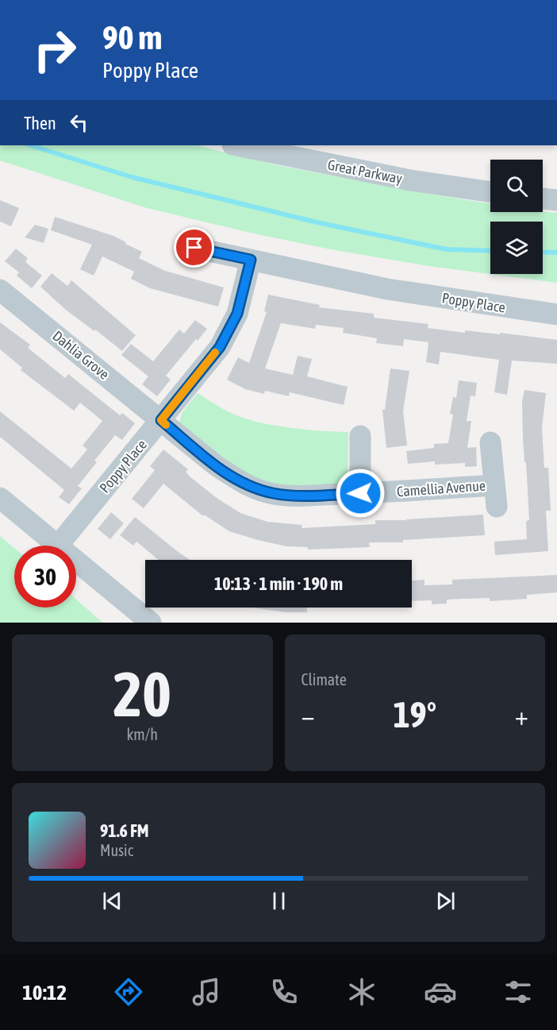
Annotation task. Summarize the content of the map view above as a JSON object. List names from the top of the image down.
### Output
{
  "streets": {
    "street": [
      "Great Parkway",
      "Poppy Place",
      "Dahlia Grove",
      "Camellia Avenue"
    ]
  },
  "crossings": [
    ["Poppy Place", "Dahlia Grove"],
    ["Poppy Place", "Camellia Avenue"],
    ["Dahlia Grove", "Camellia Avenue"]
  ],
  "page": {
    "turn": ["90 m", "Poppy Place"],
    "then": "Then",
    "limit": "30",
    "trip": "10:13 · 1 min · 190 m",
    "tile": [
      ["20", "km/h"],
      "Climate"
    ],
    "heat": ["−", "19°", "+"],
    "song": ["91.6 FM", "Music"],
    "tabs": "10:12"
  }
}
